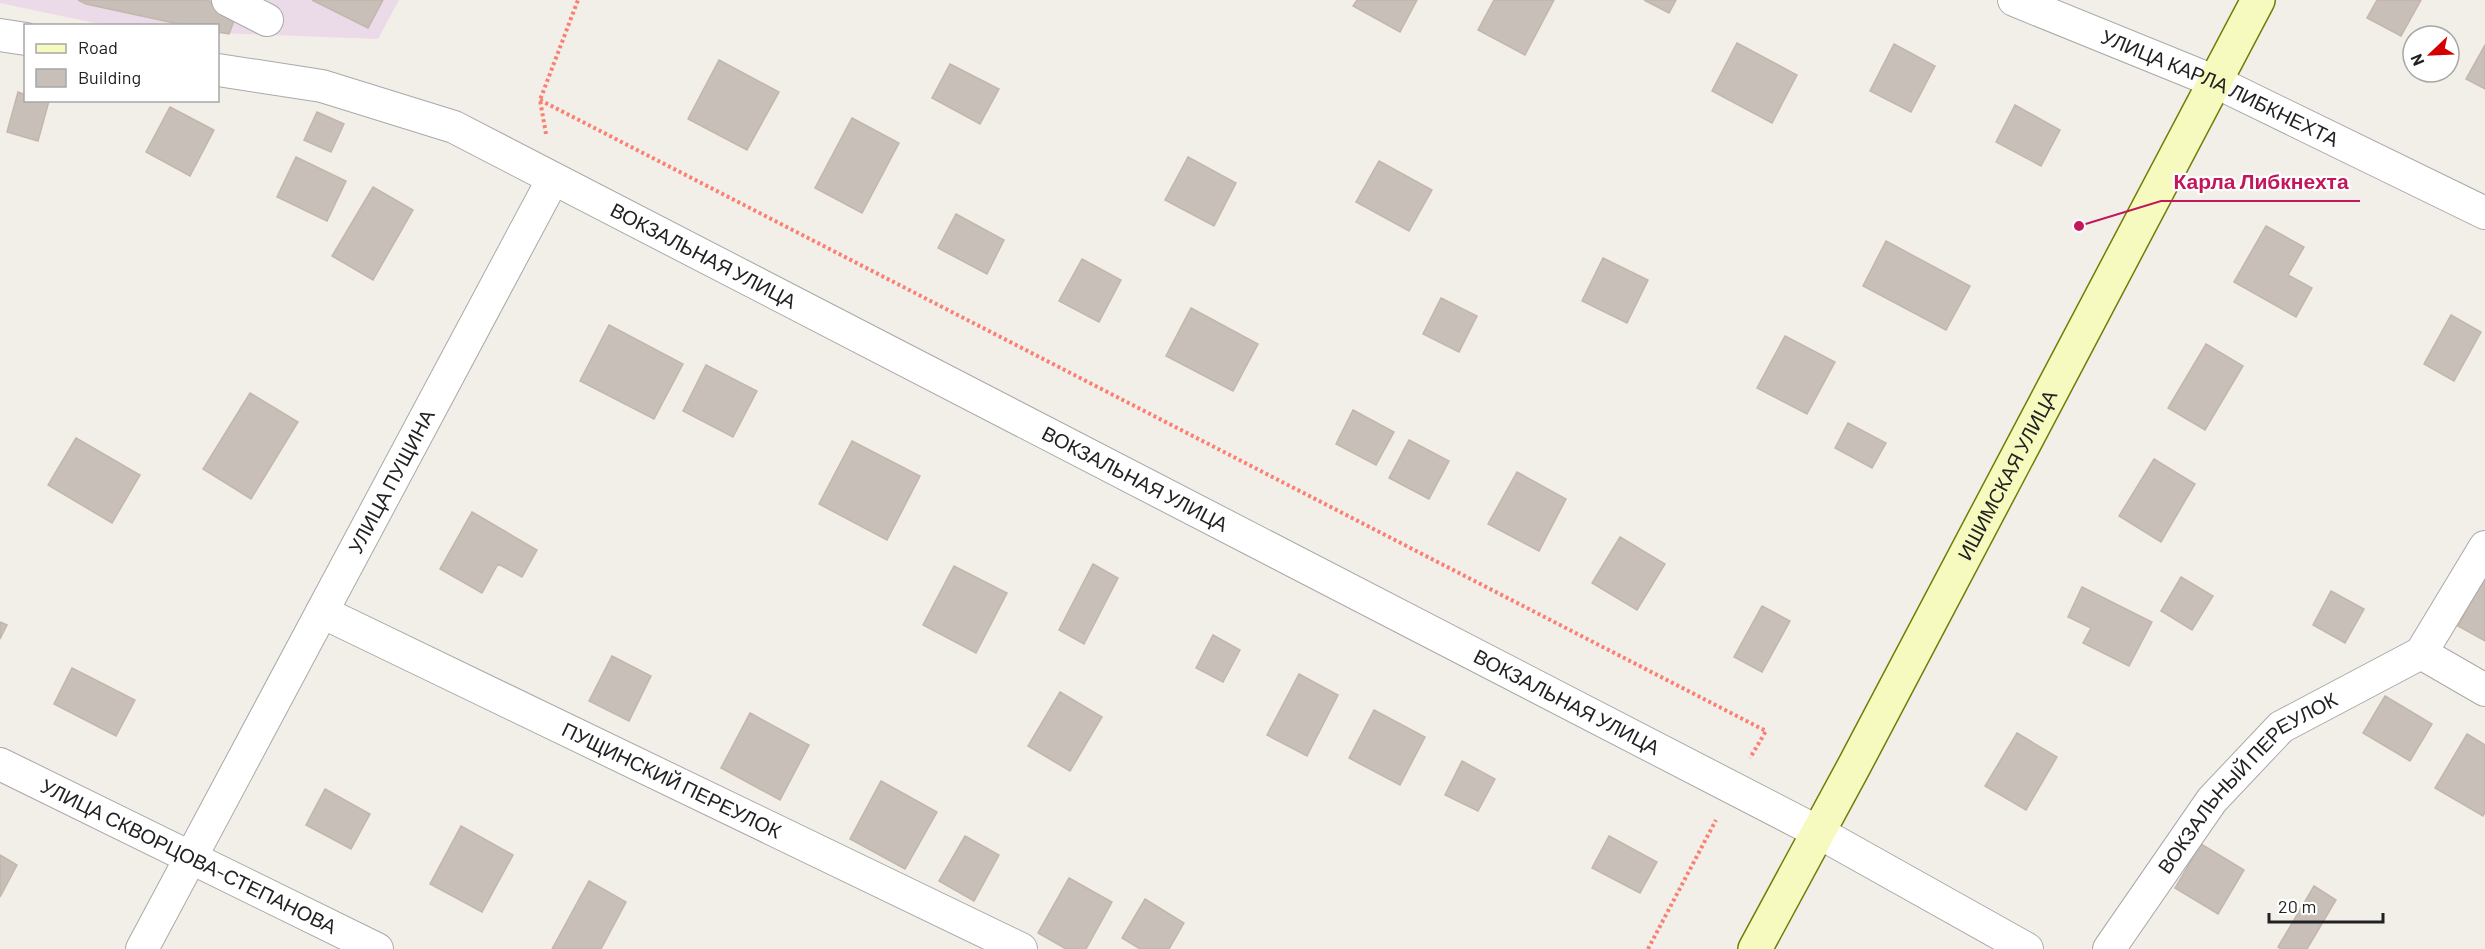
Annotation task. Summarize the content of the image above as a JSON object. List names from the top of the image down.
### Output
{
  "streets": {
    "main road": ["ИШИМСКАЯ УЛИЦА"],
    "street": [
      "УЛИЦА КАРЛА ЛИБКНЕХТА",
      "ВОКЗАЛЬНАЯ УЛИЦА",
      "УЛИЦА ПУЩИНА",
      "ПУЩИНСКИЙ ПЕРЕУЛОК",
      "ВОКЗАЛЬНЫЙ ПЕРЕУЛОК",
      "УЛИЦА СКВОРЦОВА-СТЕПАНОВА"
    ]
  },
  "crossings": [
    ["УЛИЦА КАРЛА ЛИБКНЕХТА", "ИШИМСКАЯ УЛИЦА"],
    ["ВОКЗАЛЬНАЯ УЛИЦА", "ИШИМСКАЯ УЛИЦА"],
    ["ВОКЗАЛЬНАЯ УЛИЦА", "УЛИЦА ПУЩИНА"],
    ["УЛИЦА ПУЩИНА", "ПУЩИНСКИЙ ПЕРЕУЛОК"],
    ["УЛИЦА ПУЩИНА", "УЛИЦА СКВОРЦОВА-СТЕПАНОВА"]
  ],
  "places": ["Карла Либкнехта"],
  "legend": ["Road", "Building"],
  "scale_bar": "20 m",
  "north": "bottom left"
}
